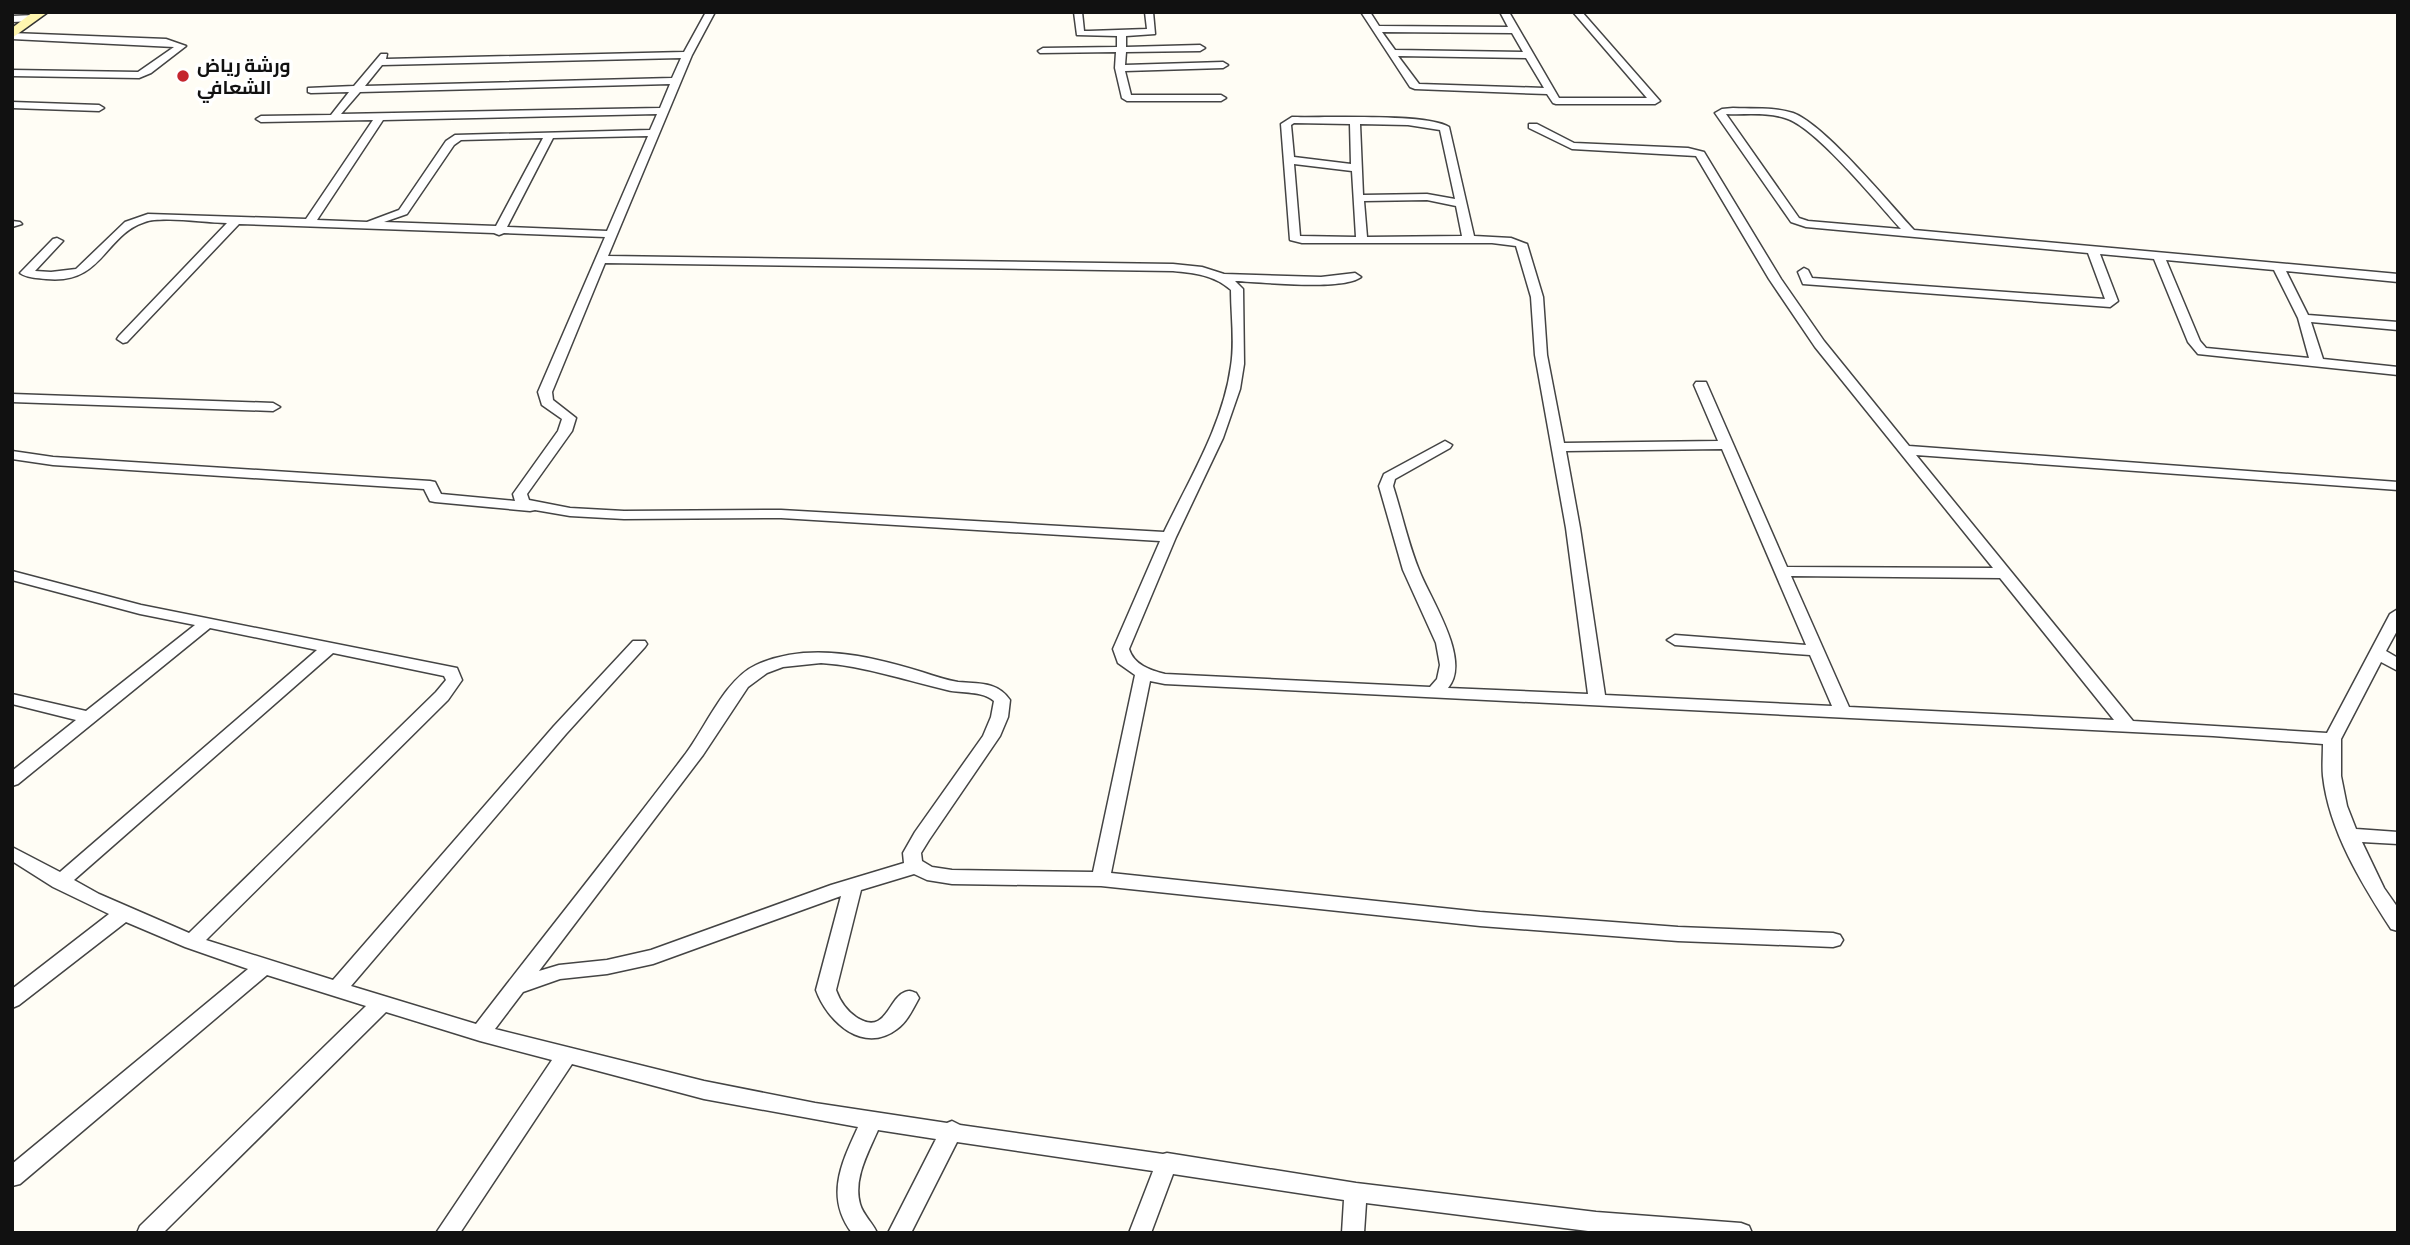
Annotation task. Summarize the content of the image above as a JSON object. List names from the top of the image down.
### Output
{
  "places": ["ورشة رياض الشعافي"]
}
